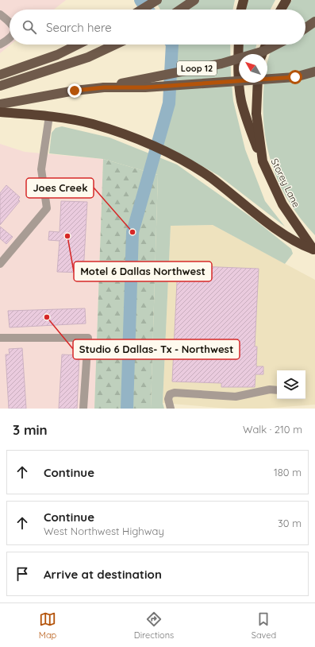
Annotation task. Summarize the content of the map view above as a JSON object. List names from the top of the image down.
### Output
{
  "streets": {
    "highway": ["Storey Lane"],
    "main road": ["Loop 12"]
  },
  "places": ["Joes Creek", "Motel 6 Dallas Northwest", "Studio 6 Dallas- Tx - Northwest"],
  "north": "top left",
  "page": {
    "search": "Search here",
    "heading": ["3 min", "Walk · 210 m"],
    "list": [
      ["Continue", "180 m"],
      ["Continue", "West Northwest Highway", "30 m"],
      "Arrive at destination"
    ],
    "nav": ["Map", "Directions", "Saved"]
  }
}
